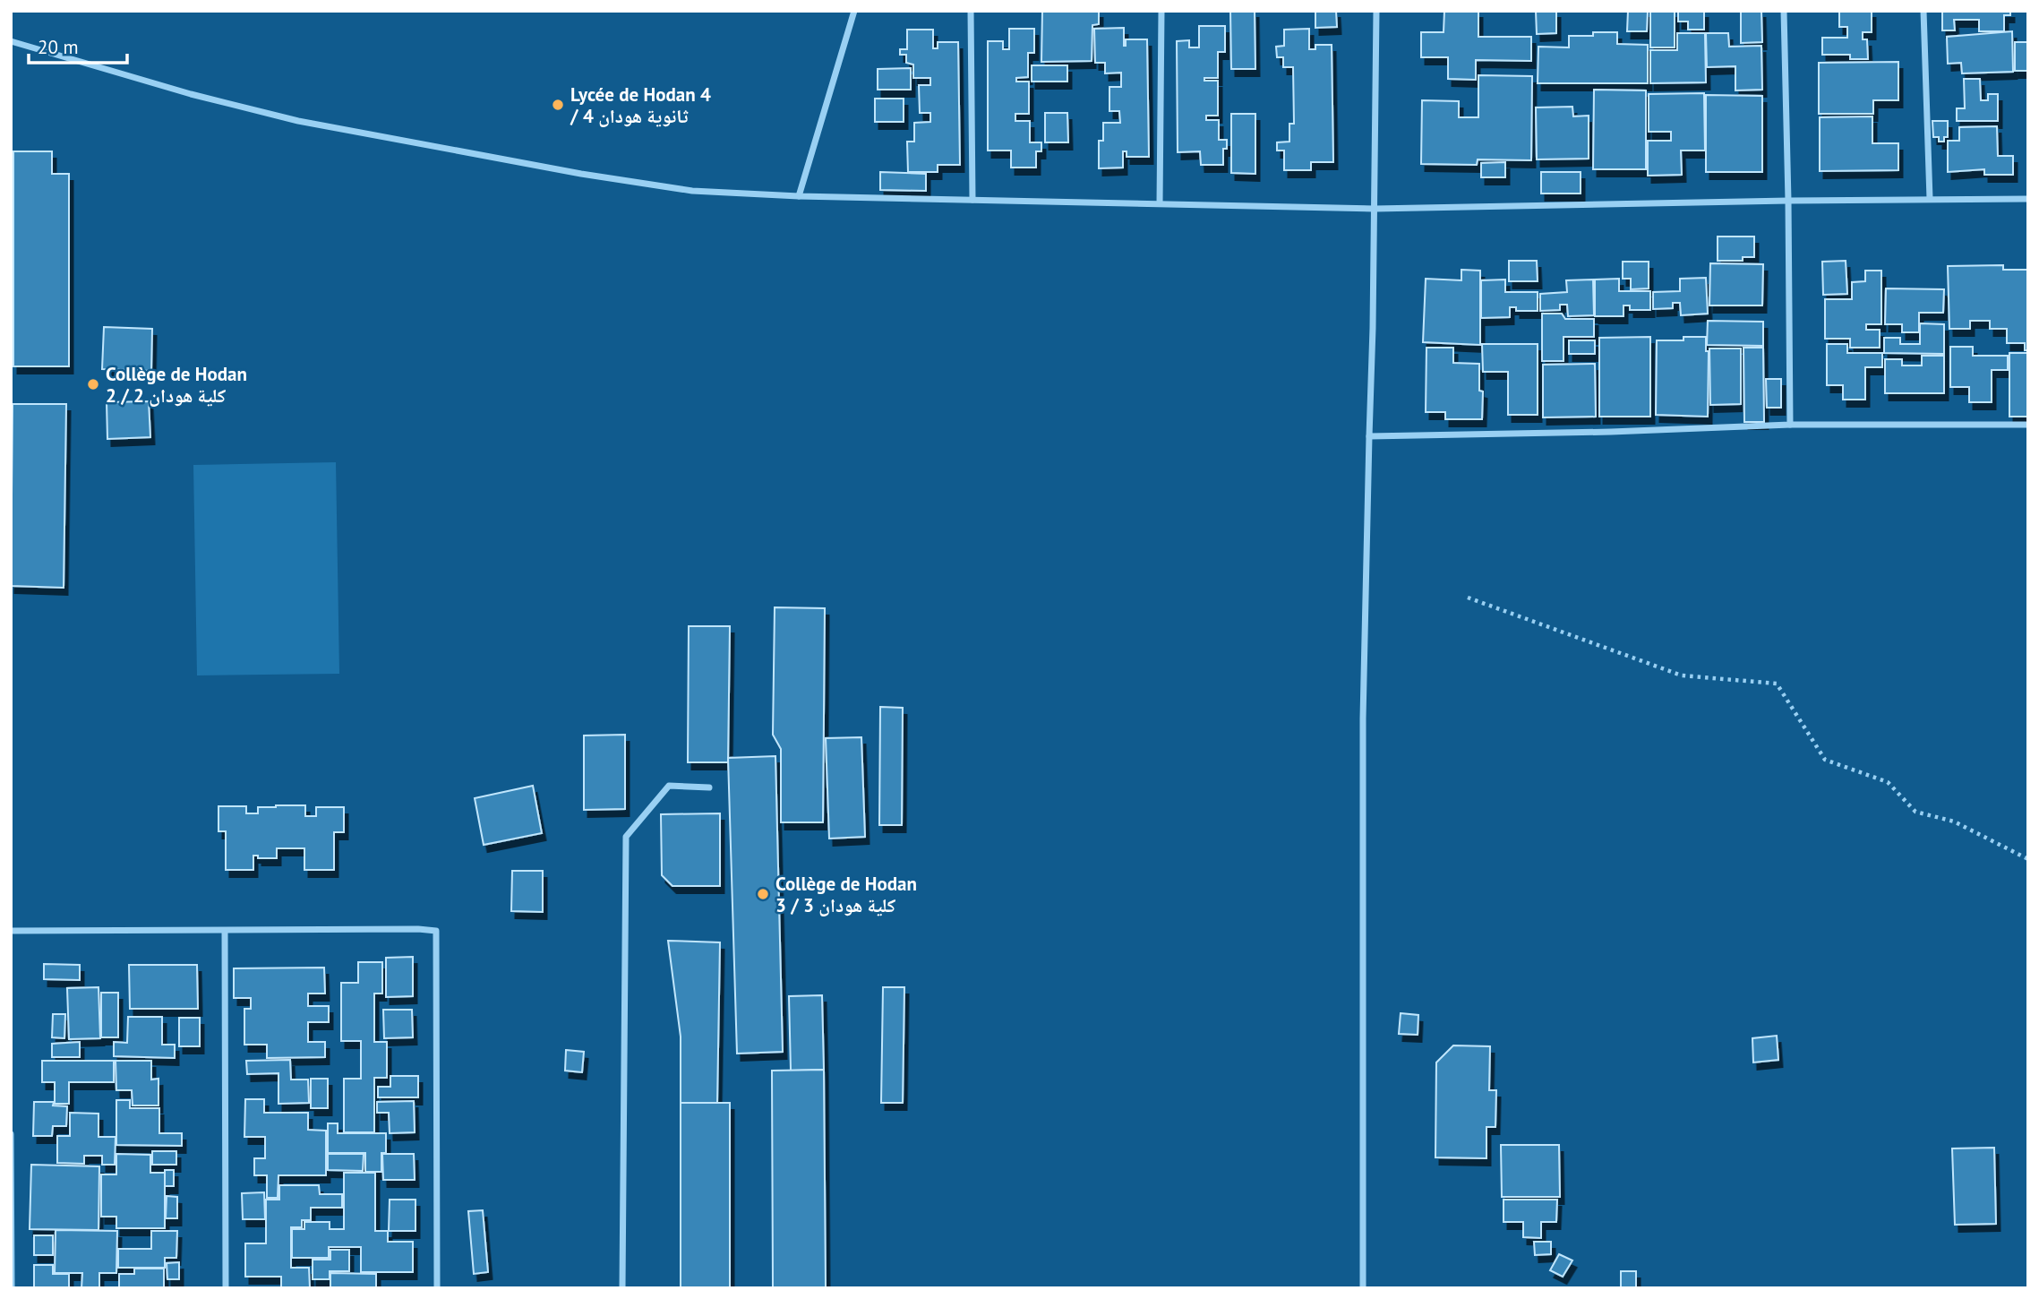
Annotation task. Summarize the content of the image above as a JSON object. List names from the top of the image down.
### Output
{
  "places": ["Lycée de Hodan 4 / ثانوية هودان 4", "Collège de Hodan 2 / كلية هودان 2", "Collège de Hodan 3 / كلية هودان 3"],
  "scale_bar": "20 m"
}
